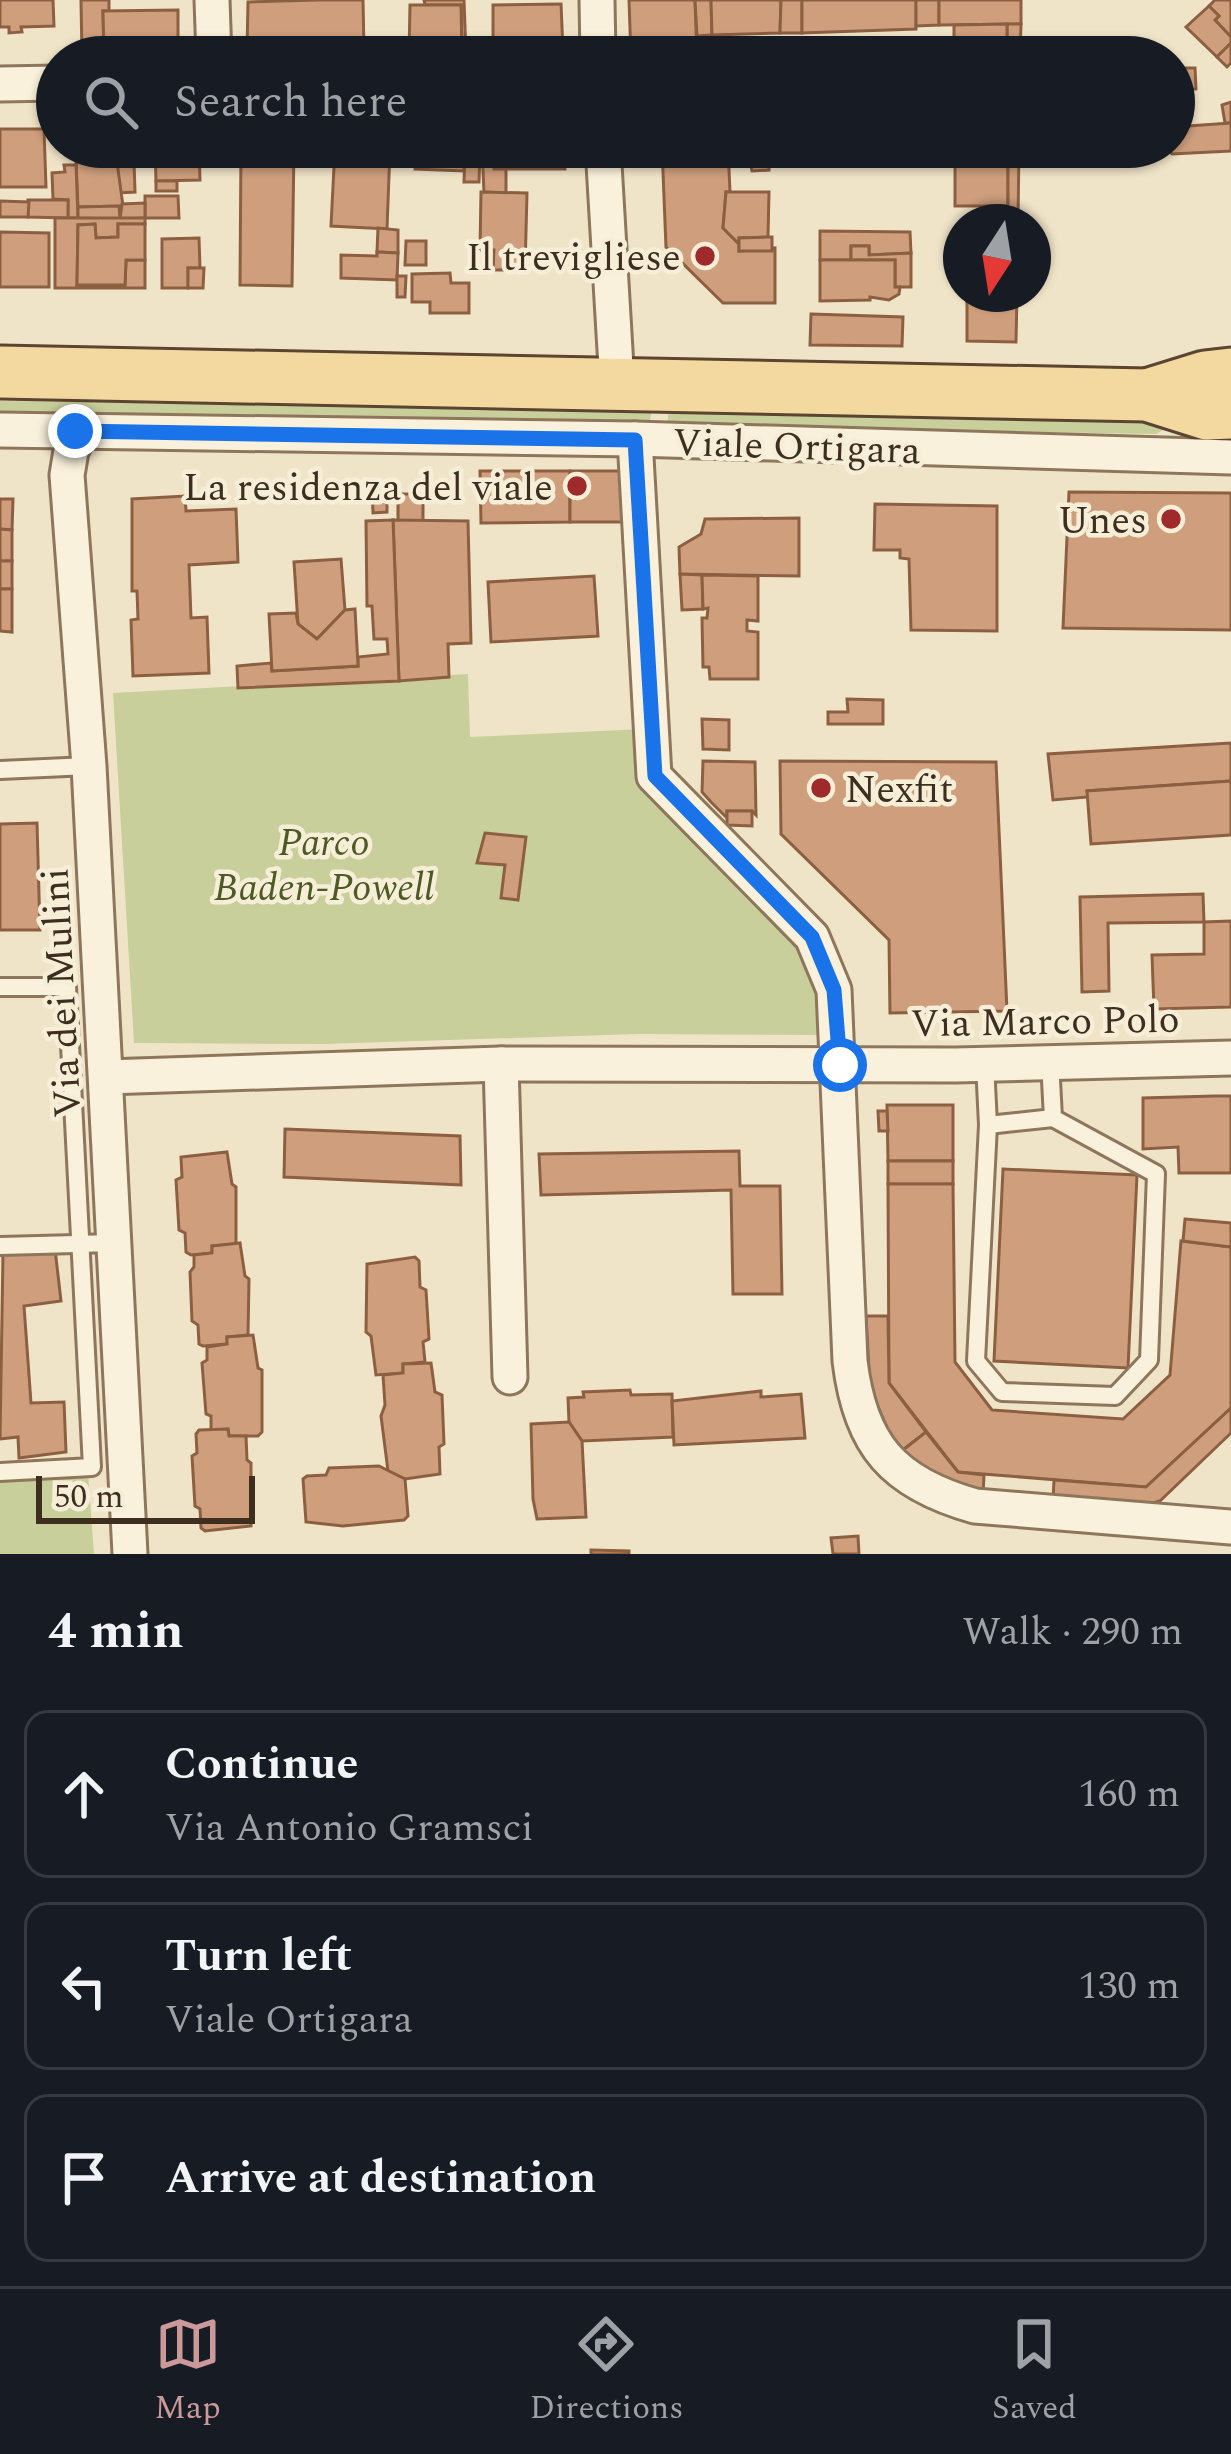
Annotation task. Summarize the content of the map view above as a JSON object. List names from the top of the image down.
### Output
{
  "streets": {
    "main road": ["Viale Ortigara"],
    "street": ["Via dei Mulini", "Via Marco Polo"]
  },
  "crossings": [
    ["Viale Ortigara", "Via dei Mulini"],
    ["Via dei Mulini", "Via Marco Polo"]
  ],
  "parks": ["Parco Baden-Powell"],
  "places": [
    "Il trevigliese",
    "La residenza del viale",
    "Unes",
    "Nexfit"
  ],
  "scale_bar": "50 m",
  "north": "bottom",
  "page": {
    "search": "Search here",
    "scale": "50 m",
    "heading": ["4 min", "Walk · 290 m"],
    "list": [
      ["Continue", "Via Antonio Gramsci", "160 m"],
      ["Turn left", "Viale Ortigara", "130 m"],
      "Arrive at destination"
    ],
    "nav": ["Map", "Directions", "Saved"]
  }
}
